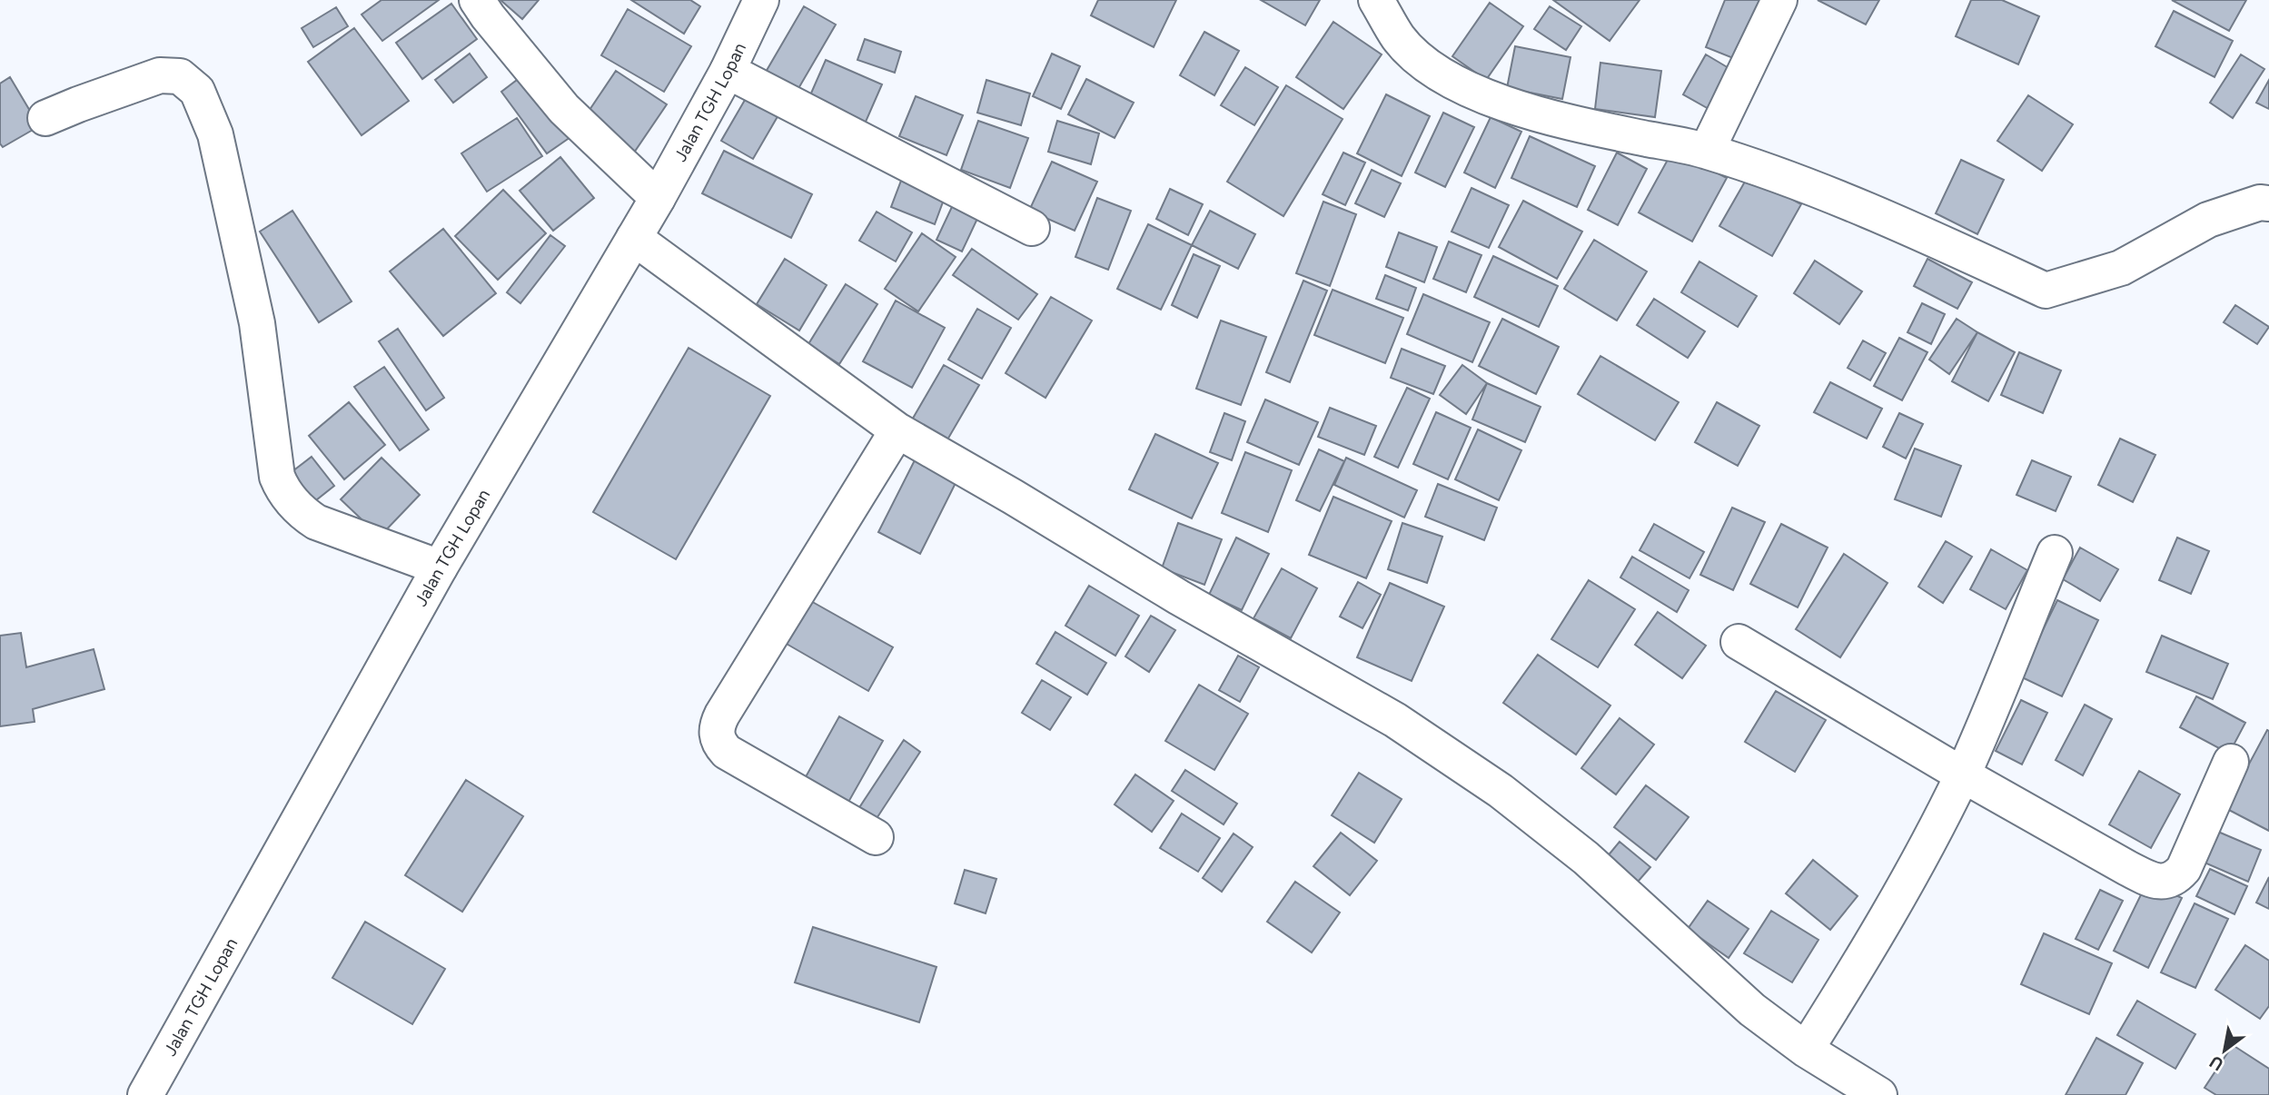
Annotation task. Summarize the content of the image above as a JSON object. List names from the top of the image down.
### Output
{
  "streets": {
    "main road": ["Jalan TGH Lopan"]
  },
  "north": "bottom left"
}
